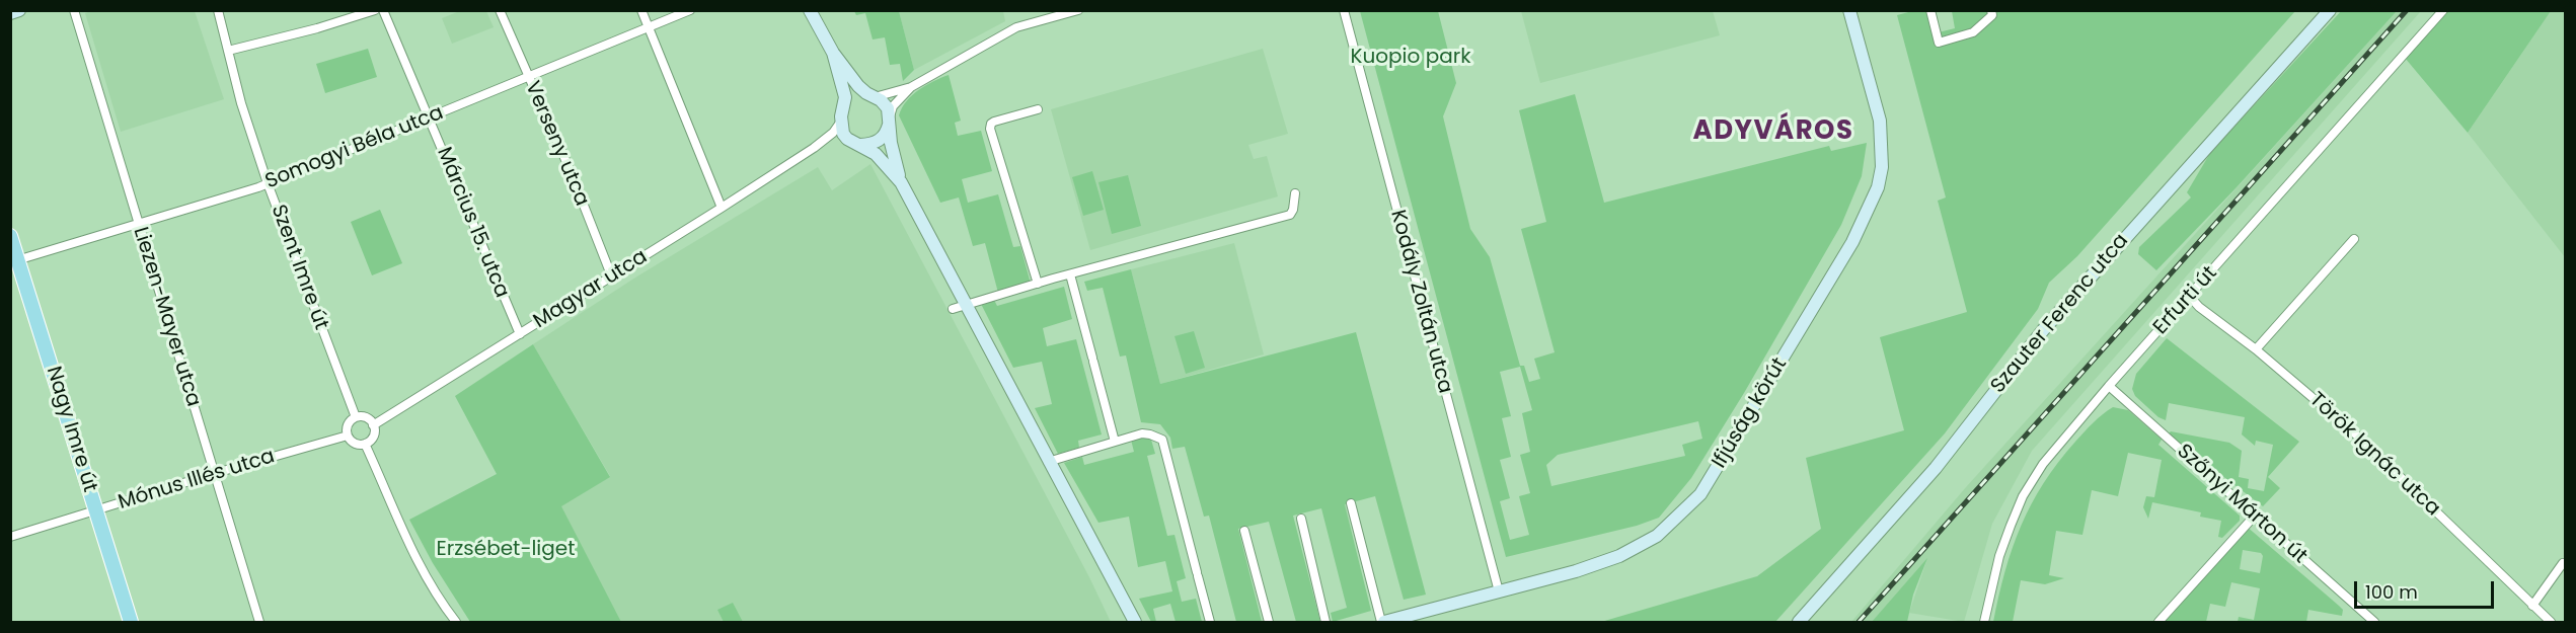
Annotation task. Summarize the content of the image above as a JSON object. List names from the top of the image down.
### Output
{
  "streets": {
    "main road": ["Nagy Imre út"],
    "street": [
      "Verseny utca",
      "Somogyi Béla utca",
      "Március 15. utca",
      "Szent Imre út",
      "Magyar utca",
      "Erfurti út",
      "Kodály Zoltán utca",
      "Szauter Ferenc utca",
      "Liezen-Mayer utca",
      "Ifjúság körút",
      "Török Ignác utca",
      "Mónus Illés utca",
      "Szőnyi Márton út"
    ]
  },
  "crossings": [
    ["Verseny utca", "Somogyi Béla utca"],
    ["Verseny utca", "Magyar utca"],
    ["Somogyi Béla utca", "Március 15. utca"],
    ["Somogyi Béla utca", "Szent Imre út"],
    ["Somogyi Béla utca", "Liezen-Mayer utca"],
    ["Somogyi Béla utca", "Nagy Imre út"],
    ["Március 15. utca", "Magyar utca"],
    ["Szent Imre út", "Magyar utca"],
    ["Szent Imre út", "Mónus Illés utca"],
    ["Magyar utca", "Mónus Illés utca"],
    ["Erfurti út", "Török Ignác utca"],
    ["Erfurti út", "Szőnyi Márton út"],
    ["Kodály Zoltán utca", "Ifjúság körút"],
    ["Liezen-Mayer utca", "Mónus Illés utca"],
    ["Nagy Imre út", "Mónus Illés utca"]
  ],
  "districts": ["ADYVÁROS"],
  "parks": ["Kuopio park", "Erzsébet-liget"],
  "scale_bar": "100 m"
}
